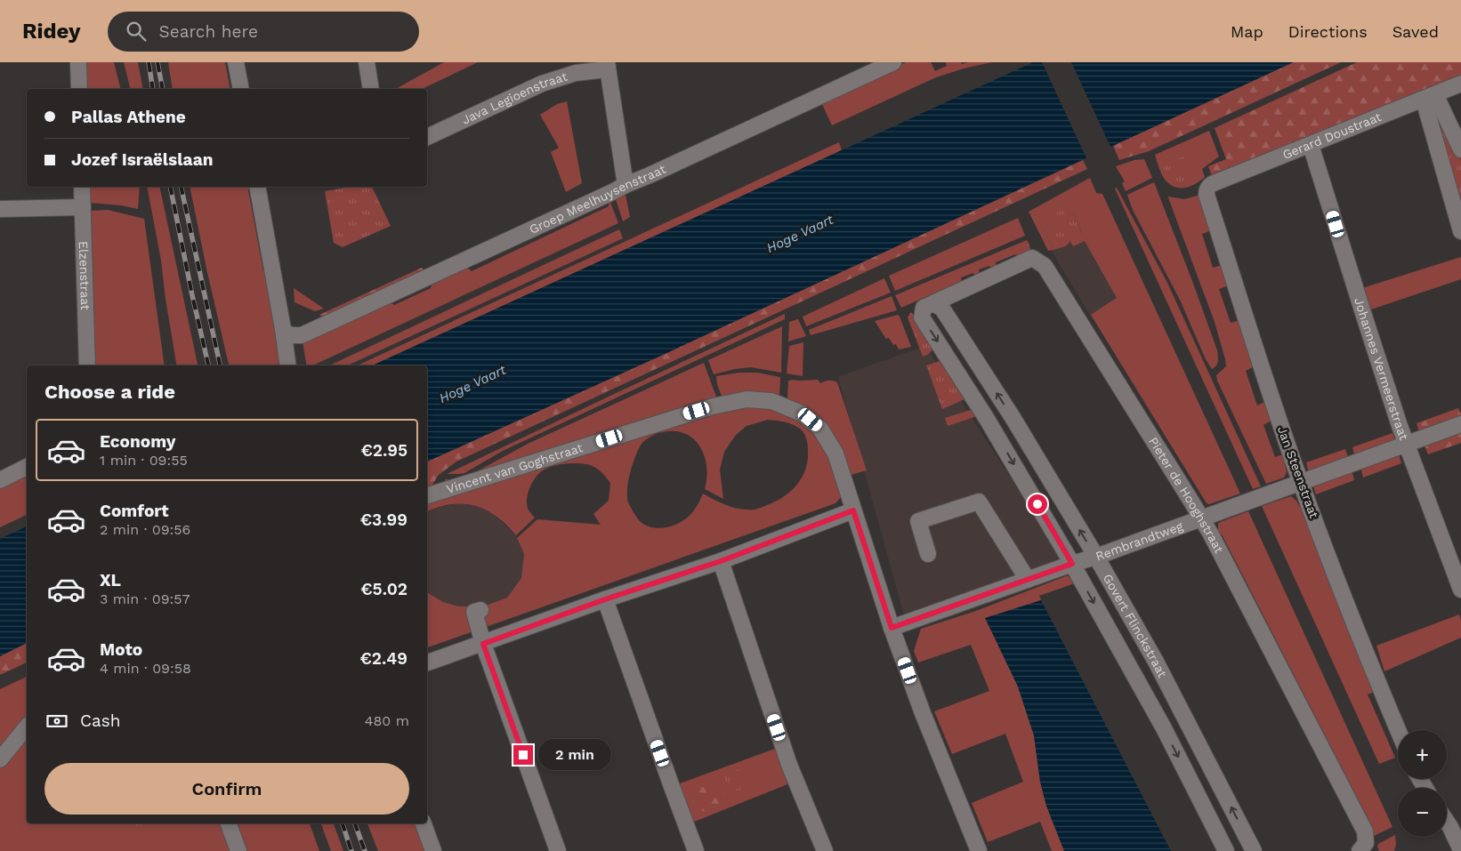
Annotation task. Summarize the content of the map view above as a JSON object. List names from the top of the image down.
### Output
{
  "streets": {
    "street": [
      "Java Legioenstraat",
      "Gerard Doustraat",
      "Groep Meelhuysenstraat",
      "Elzenstraat",
      "Johannes Vermeerstraat",
      "Vincent van Goghstraat",
      "Jan Steenstraat",
      "Pieter de Hooghstraat",
      "Rembrandtweg",
      "Govert Flinckstraat"
    ]
  },
  "crossings": [
    ["Gerard Doustraat", "Johannes Vermeerstraat"],
    ["Gerard Doustraat", "Jan Steenstraat"],
    ["Johannes Vermeerstraat", "Rembrandtweg"],
    ["Vincent van Goghstraat", "Rembrandtweg"],
    ["Jan Steenstraat", "Rembrandtweg"],
    ["Pieter de Hooghstraat", "Rembrandtweg"],
    ["Pieter de Hooghstraat", "Govert Flinckstraat"],
    ["Rembrandtweg", "Govert Flinckstraat"]
  ],
  "water": ["Hoge Vaart"],
  "page": {
    "header": "Ridey",
    "search": "Search here",
    "nav": ["Map", "Directions", "Saved"],
    "banner": ["Pallas Athene", "Jozef Israëlslaan"],
    "heading": "Choose a ride",
    "list": [
      {
        "name": "Economy",
        "note": "1 min · 09:55",
        "value": "€2.95"
      },
      {
        "name": "Comfort",
        "note": "2 min · 09:56",
        "value": "€3.99"
      },
      {
        "name": "XL",
        "note": "3 min · 09:57",
        "value": "€5.02"
      },
      {
        "name": "Moto",
        "note": "4 min · 09:58",
        "value": "€2.49"
      }
    ],
    "pay": ["Cash", "480 m"],
    "map_buttons": ["+", "−"],
    "bubble": "2 min",
    "buttons": "Confirm"
  }
}
